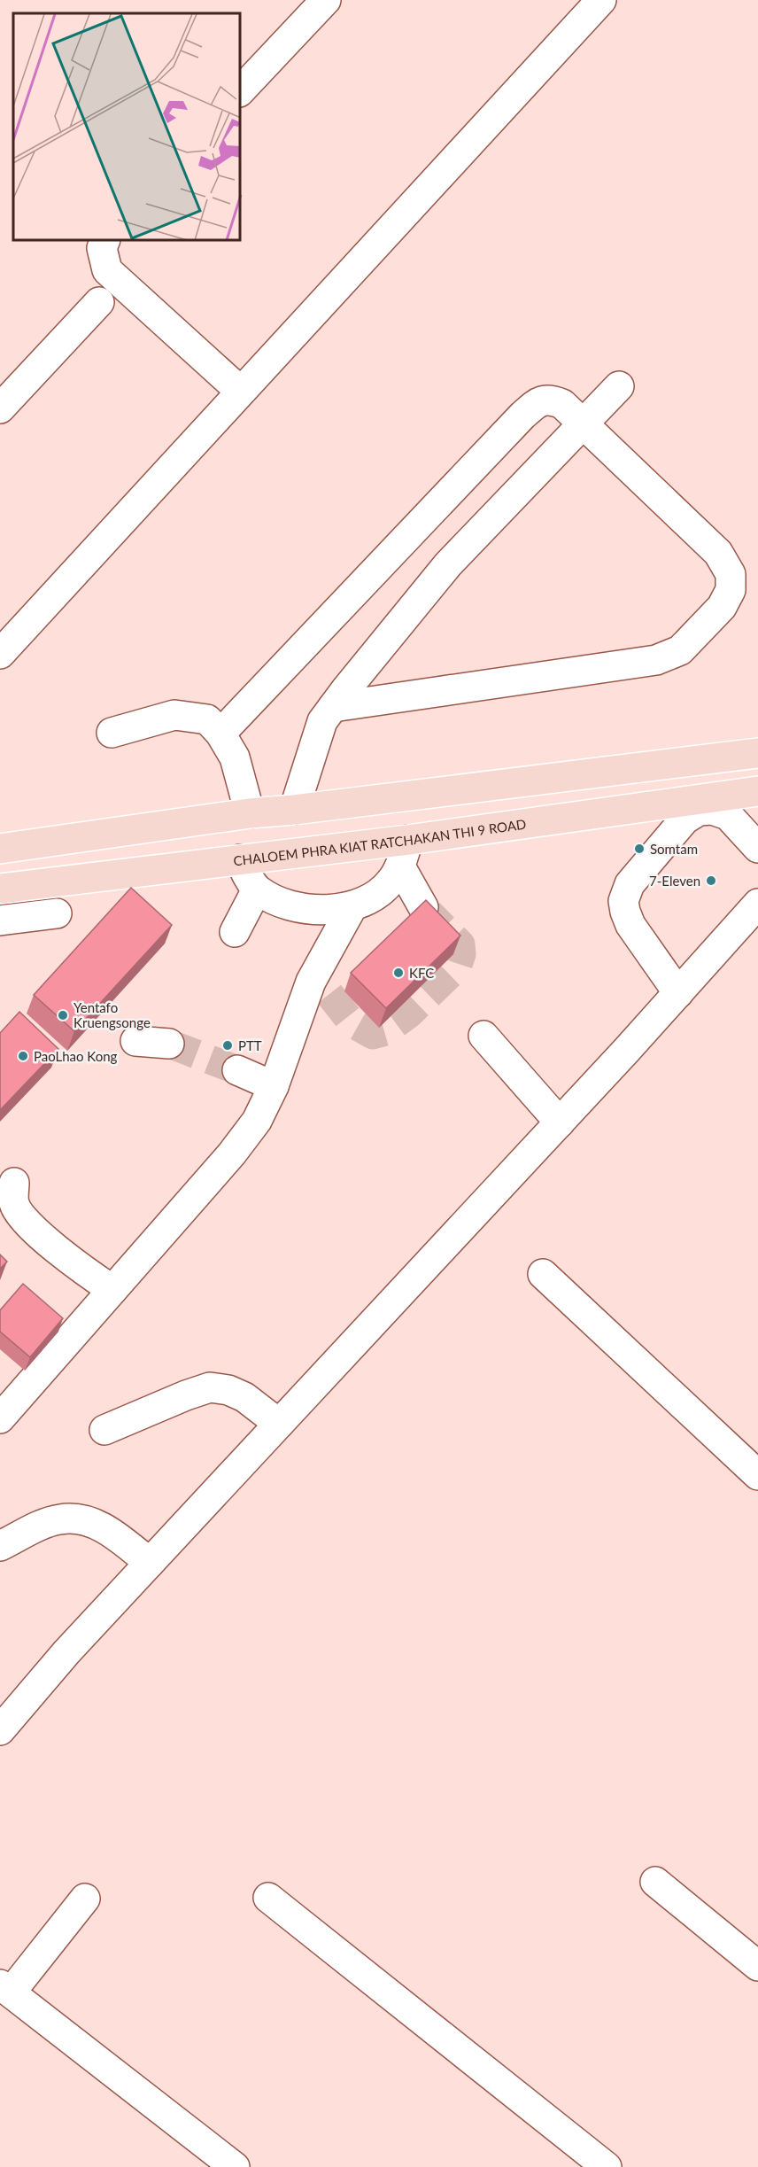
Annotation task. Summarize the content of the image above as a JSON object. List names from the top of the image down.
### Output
{
  "streets": {
    "main road": ["CHALOEM PHRA KIAT RATCHAKAN THI 9 ROAD"]
  },
  "places": [
    "Somtam",
    "7-Eleven",
    "KFC",
    "Yentafo Kruengsonge",
    "PTT",
    "PaoLhao Kong"
  ]
}
